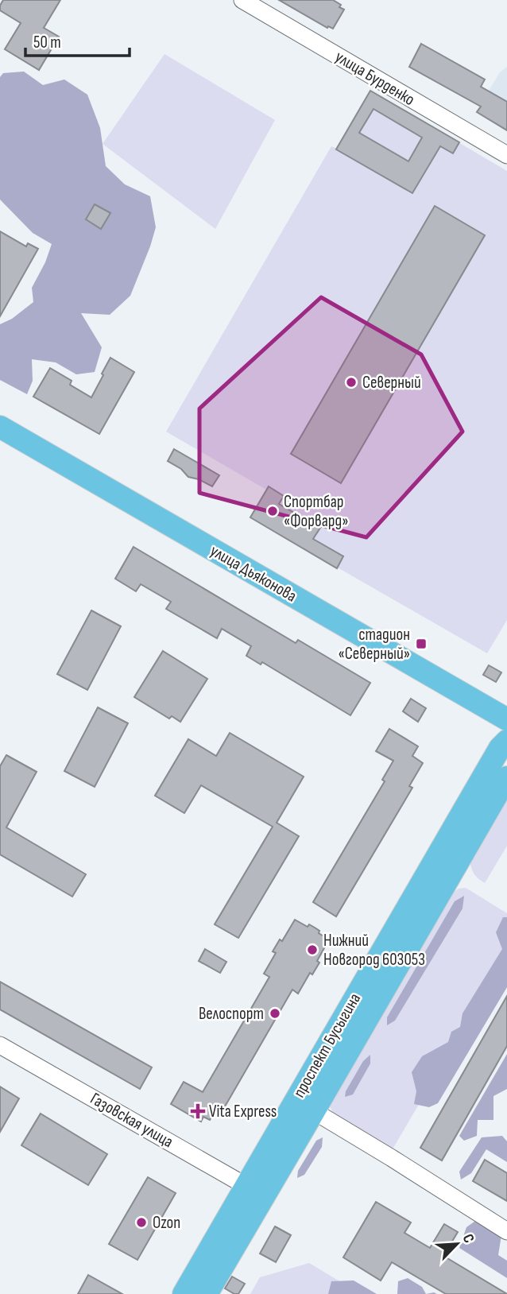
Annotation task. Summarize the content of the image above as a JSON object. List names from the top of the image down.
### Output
{
  "streets": {
    "main road": ["улица Дьяконова", "проспект Бусыгина"],
    "street": ["улица Бурденко", "Газовская улица"]
  },
  "crossings": [
    ["проспект Бусыгина", "Газовская улица"]
  ],
  "places": {
    "other": [
      "Северный",
      "Спортбар «Форвард»",
      "Нижний Новгород 603053",
      "Велоспорт",
      "Ozon"
    ],
    "transit": ["стадион «Северный»"],
    "health": ["Vita Express"]
  },
  "scale_bar": "50 m",
  "north": "top right"
}
